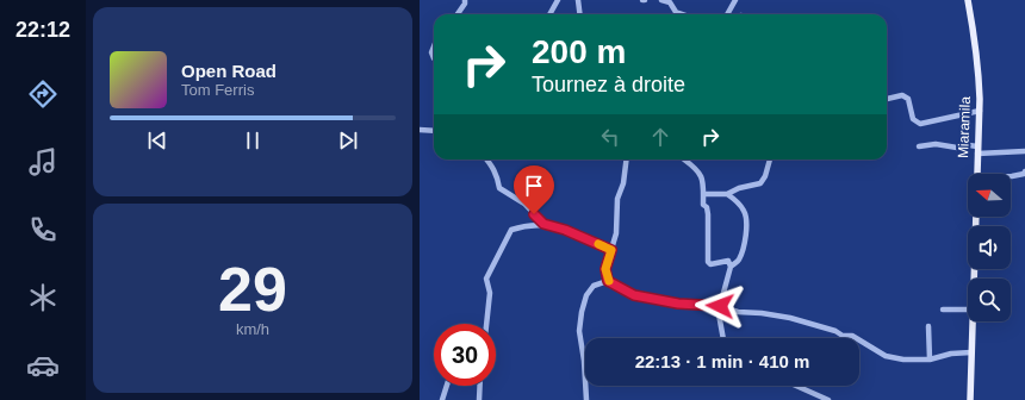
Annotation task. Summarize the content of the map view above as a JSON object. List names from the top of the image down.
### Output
{
  "streets": {
    "main road": ["Miaramila"]
  },
  "north": "left",
  "page": {
    "tabs": "22:12",
    "turn": ["200 m", "Tournez à droite"],
    "song": ["Open Road", "Tom Ferris"],
    "tile": ["29", "km/h"],
    "limit": "30",
    "trip": "22:13 · 1 min · 410 m"
  }
}
